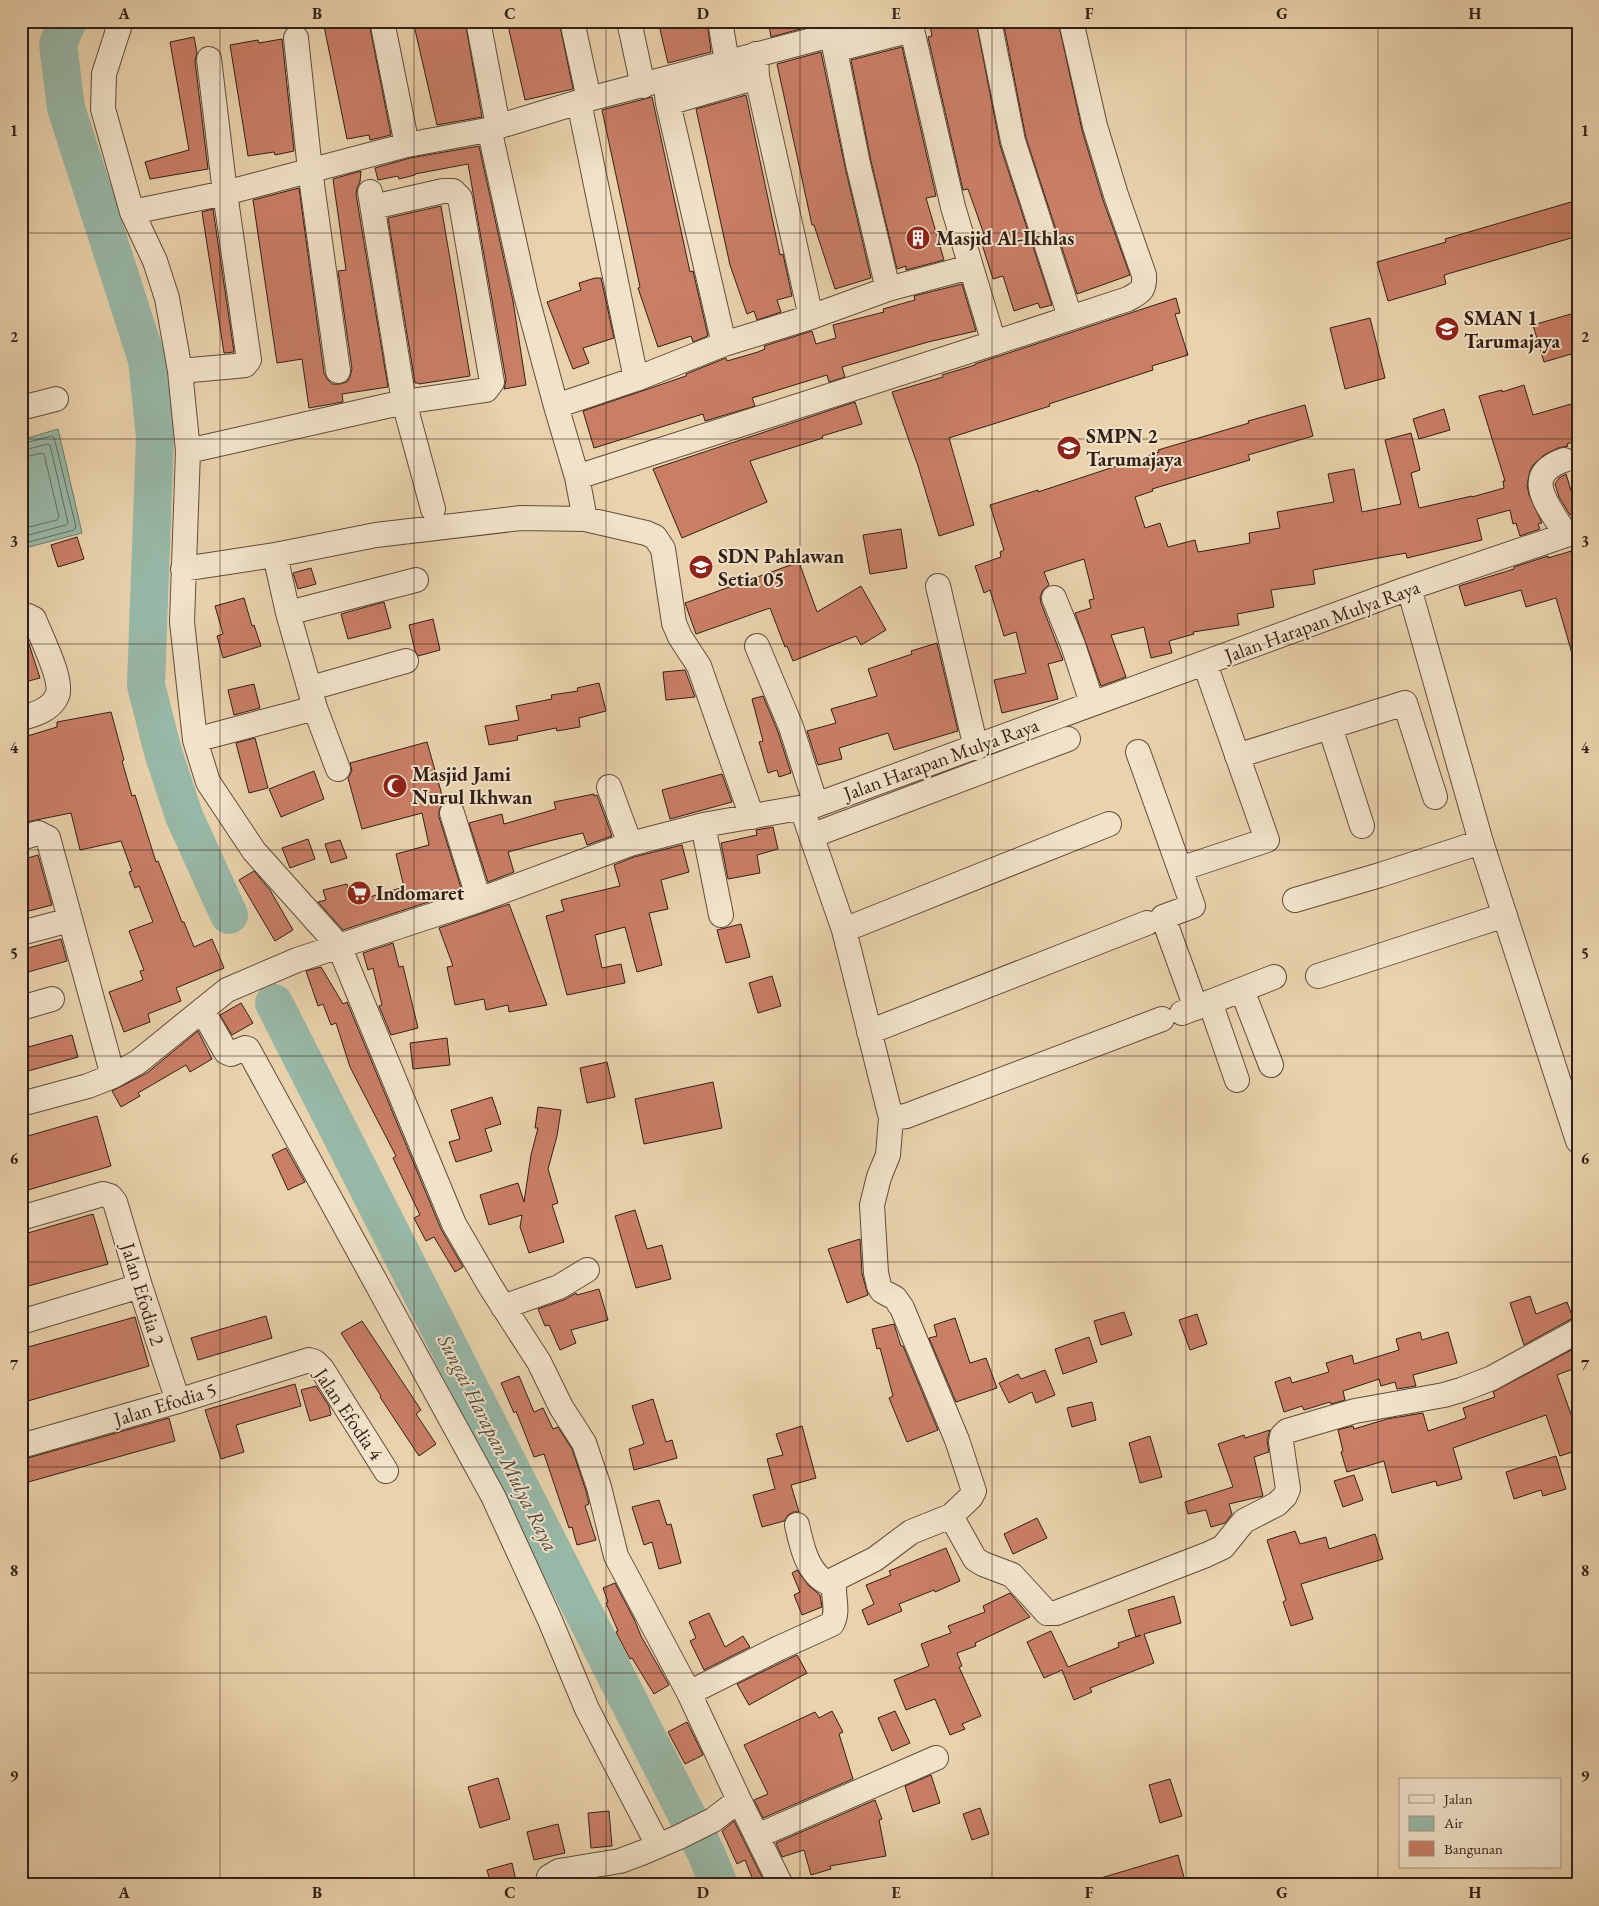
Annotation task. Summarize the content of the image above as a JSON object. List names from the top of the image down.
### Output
{
  "streets": {
    "street": [
      "Jalan Harapan Mulya Raya",
      "Jalan Efodia 2",
      "Jalan Efodia 5",
      "Jalan Efodia 4"
    ]
  },
  "crossings": [
    ["Jalan Efodia 2", "Jalan Efodia 5"],
    ["Jalan Efodia 5", "Jalan Efodia 4"]
  ],
  "water": ["Sungai Harapan Mulya Raya"],
  "places": {
    "building": ["Masjid Al-Ikhlas"],
    "school or university": ["SMAN 1 Tarumajaya", "SMPN 2 Tarumajaya", "SDN Pahlawan Setia 05"],
    "mosque": ["Masjid Jami Nurul Ikhwan"],
    "supermarket": ["Indomaret"]
  },
  "legend": ["Jalan", "Air", "Bangunan"],
  "grid": {
    "columns": [
      "A",
      "B",
      "C",
      "D",
      "E",
      "F",
      "G",
      "H"
    ],
    "rows": [
      "1",
      "2",
      "3",
      "4",
      "5",
      "6",
      "7",
      "8",
      "9"
    ]
  }
}
